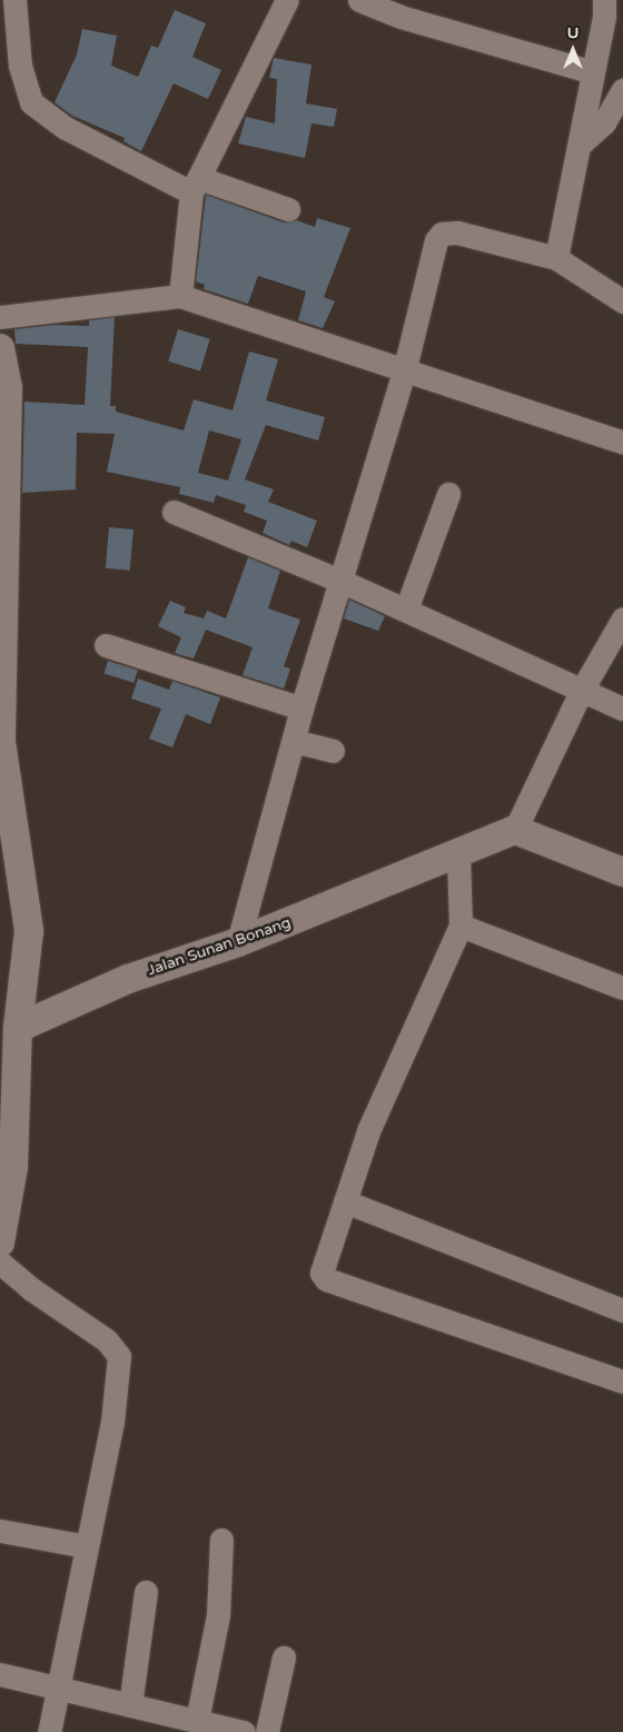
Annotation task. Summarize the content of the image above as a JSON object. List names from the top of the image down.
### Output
{
  "streets": {
    "street": ["Jalan Sunan Bonang"]
  },
  "north": "top"
}
